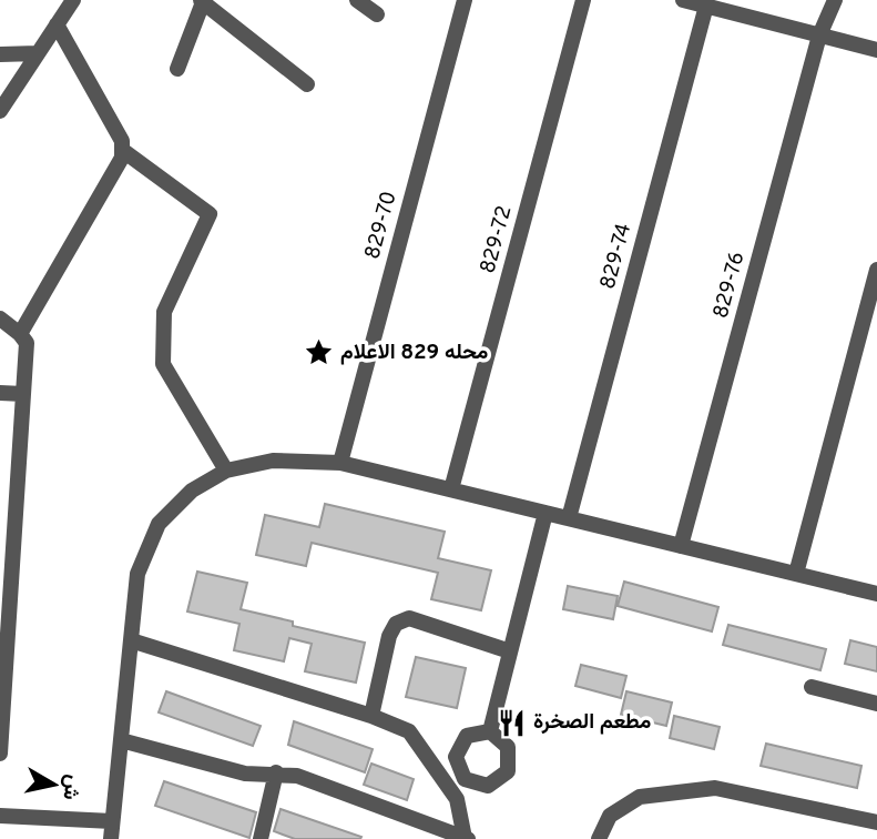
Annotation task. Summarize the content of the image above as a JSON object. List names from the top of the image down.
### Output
{
  "streets": {
    "street": [
      "829-70",
      "829-72",
      "829-74",
      "829-76"
    ]
  },
  "places": {
    "place": ["محله 829 الاعلام"],
    "restaurant": ["مطعم الصخرة"]
  },
  "north": "right"
}
